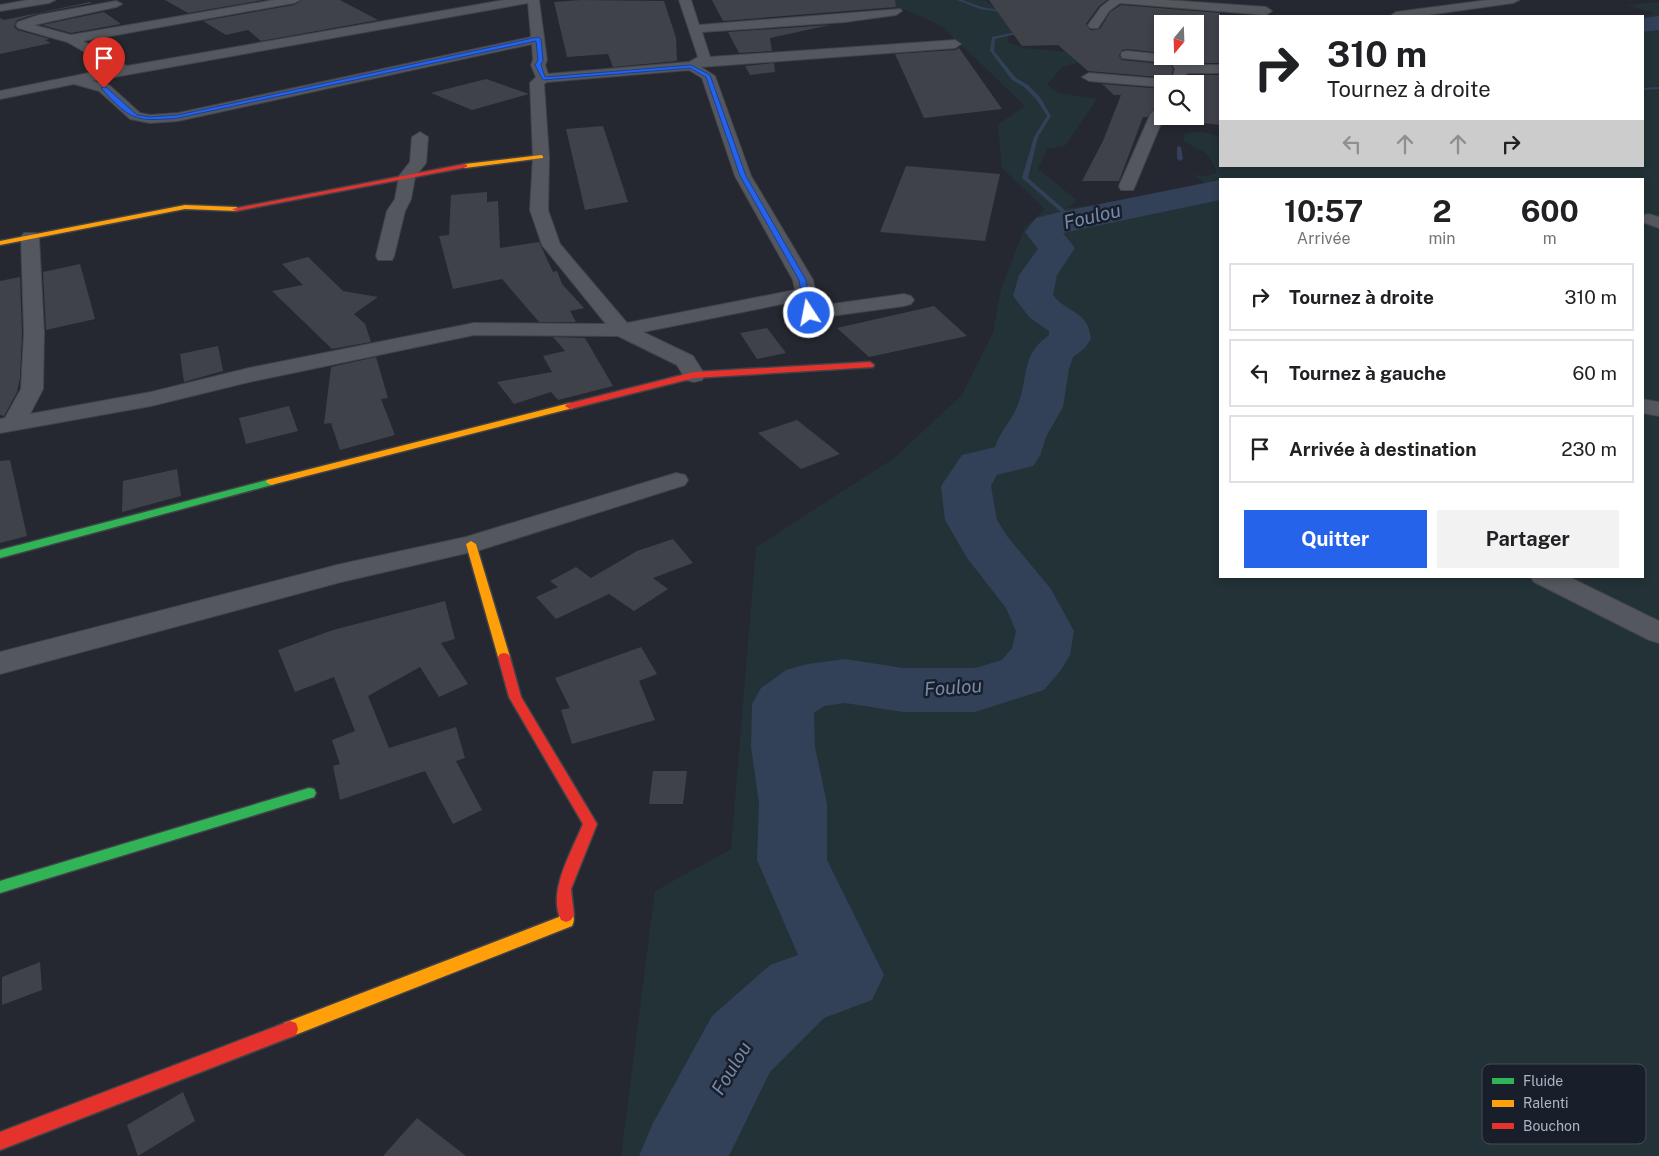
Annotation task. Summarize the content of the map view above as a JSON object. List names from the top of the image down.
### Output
{
  "water": ["Foulou"],
  "legend": ["Fluide", "Ralenti", "Bouchon"],
  "north": "bottom",
  "page": {
    "turn": ["310 m", "Tournez à droite"],
    "eta": [
      "10:57",
      "Arrivée",
      "2",
      "min",
      "600",
      "m"
    ],
    "list": [
      {
        "name": "Tournez à droite",
        "value": "310 m"
      },
      {
        "name": "Tournez à gauche",
        "value": "60 m"
      },
      {
        "name": "Arrivée à destination",
        "value": "230 m"
      }
    ],
    "buttons": ["Quitter", "Partager"]
  }
}
